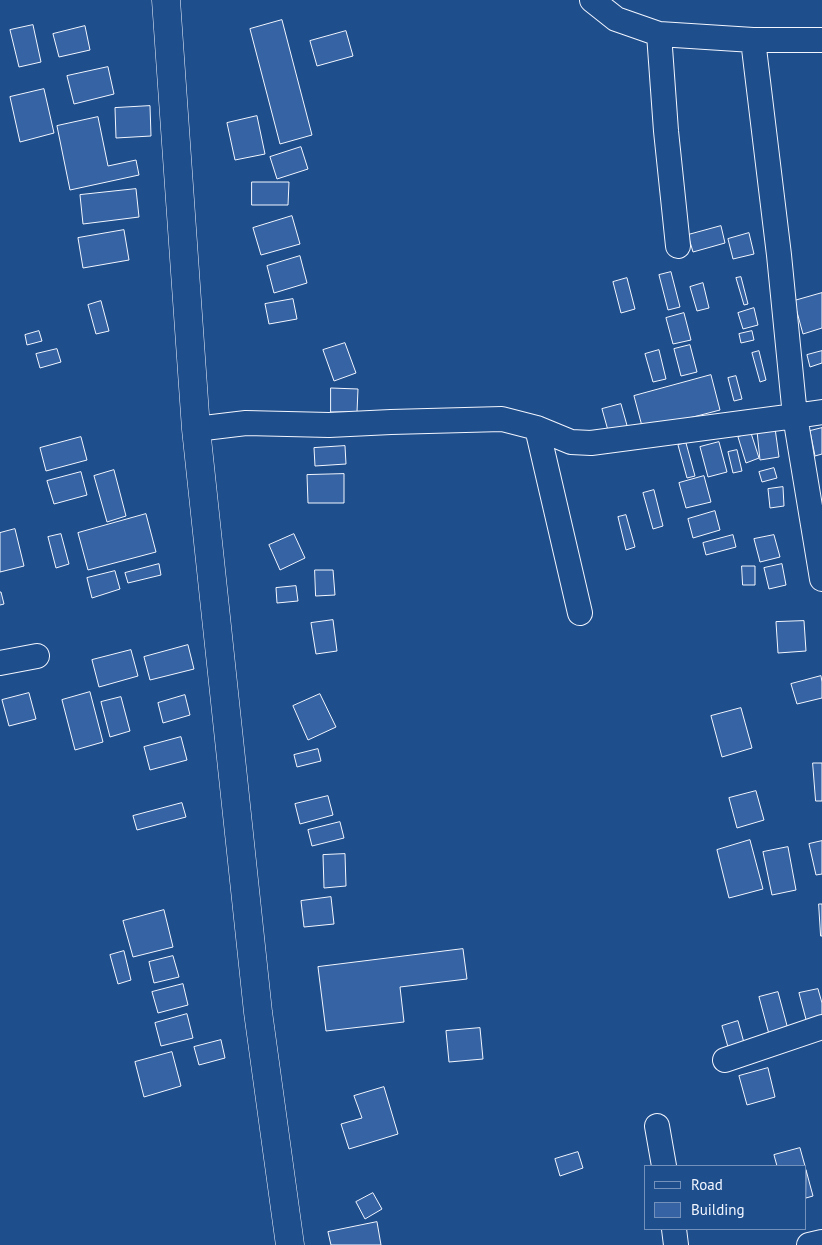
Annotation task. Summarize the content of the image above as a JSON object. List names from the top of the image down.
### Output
{
  "legend": ["Road", "Building"]
}
